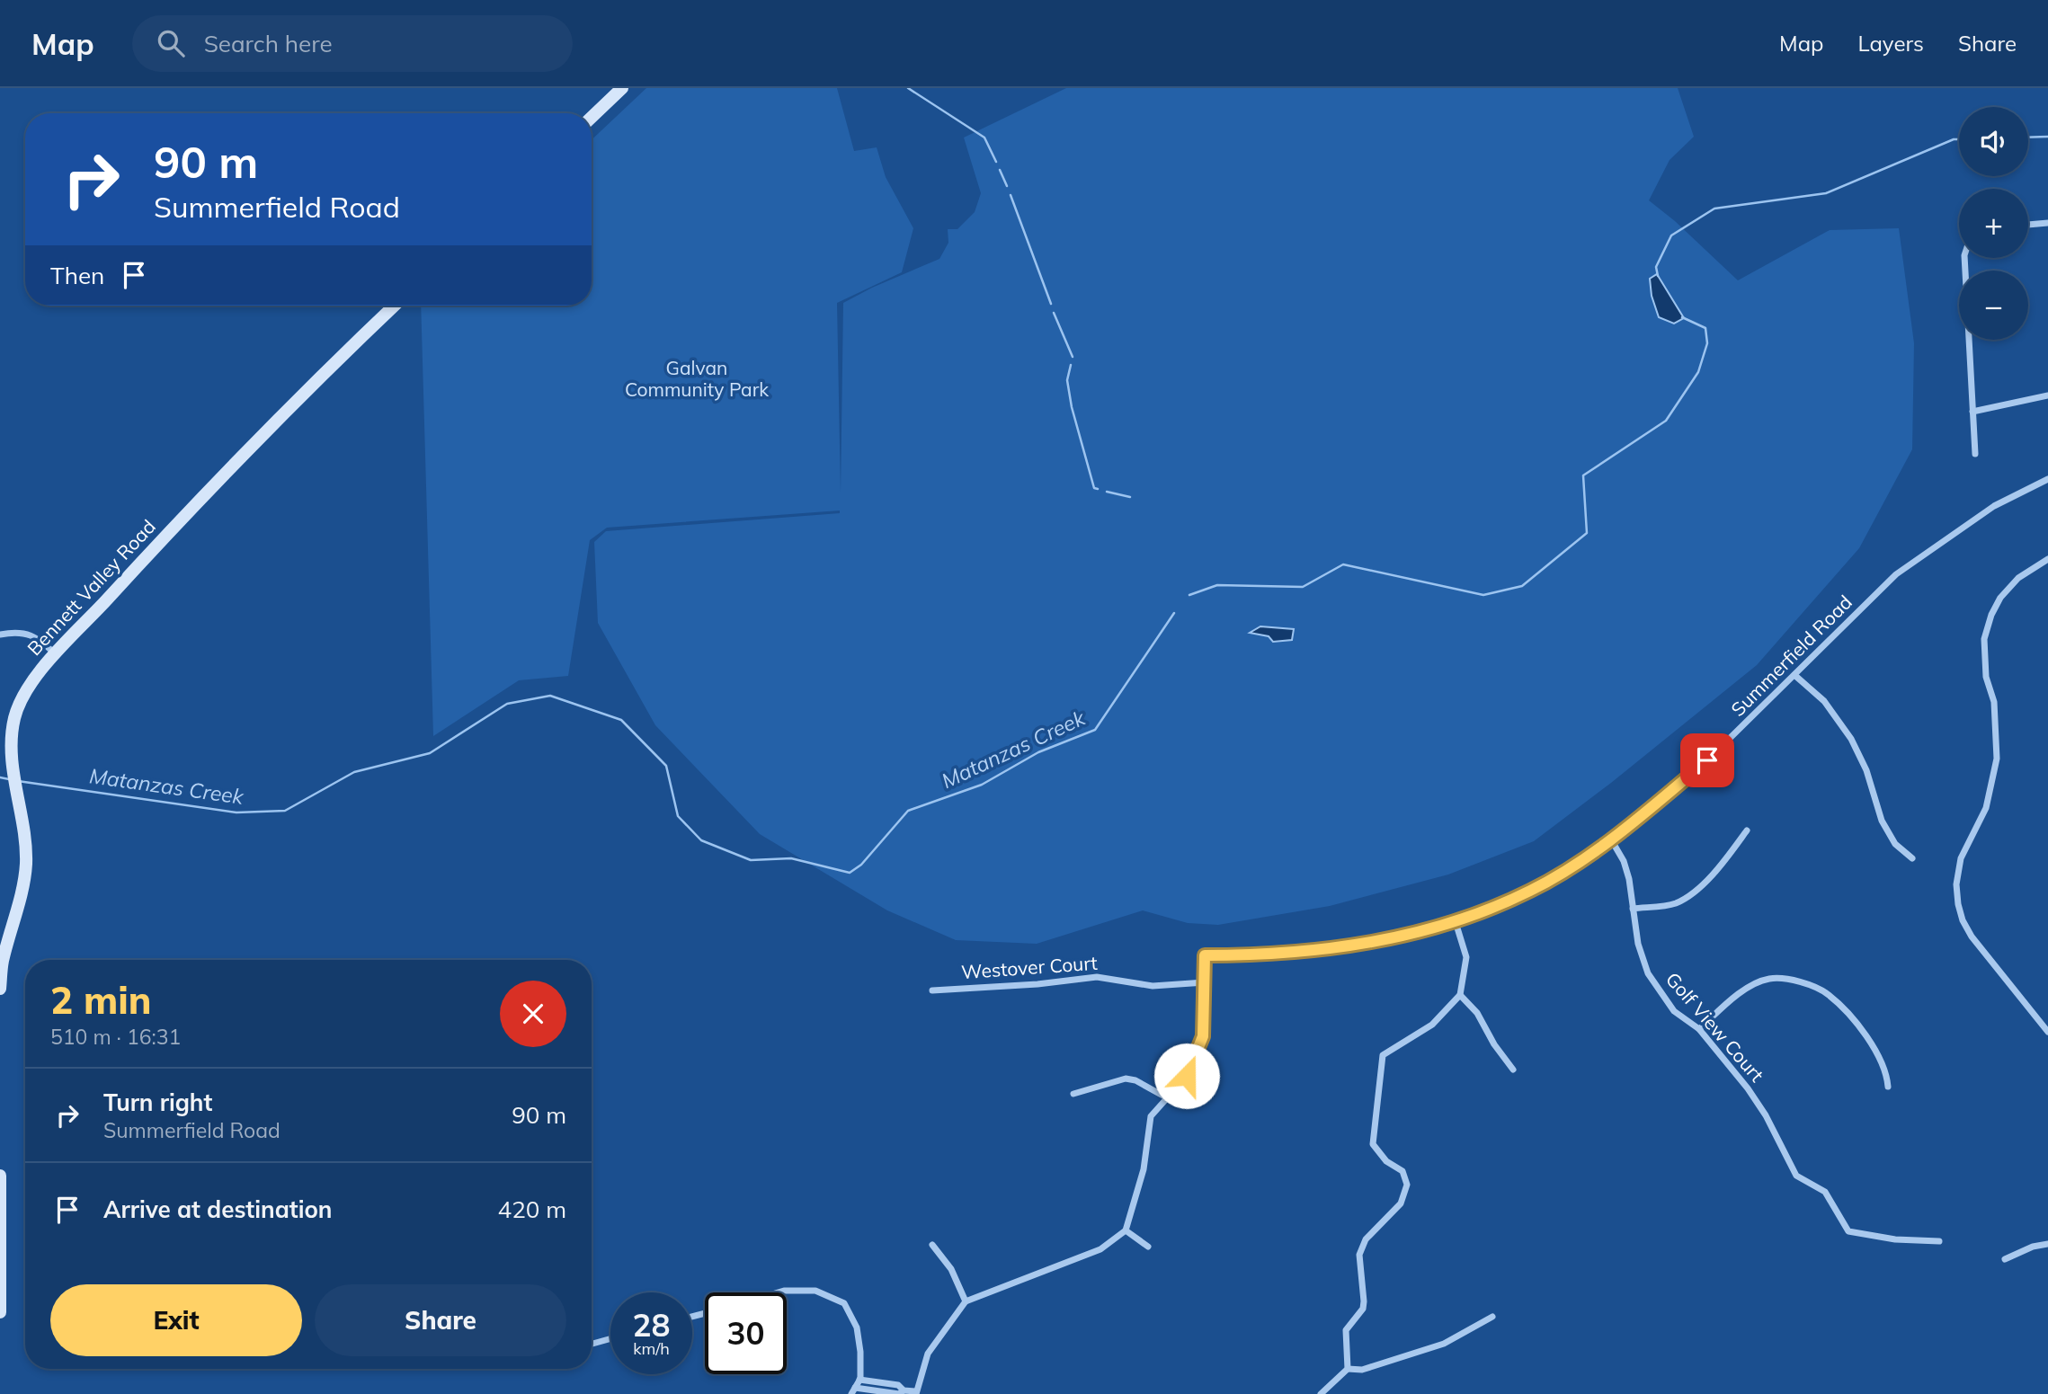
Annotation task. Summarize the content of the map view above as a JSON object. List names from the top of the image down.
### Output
{
  "streets": {
    "street": [
      "Bennett Valley Road",
      "Summerfield Road",
      "Westover Court",
      "Golf View Court"
    ]
  },
  "crossings": [
    ["Summerfield Road", "Westover Court"],
    ["Summerfield Road", "Golf View Court"]
  ],
  "water": ["Matanzas Creek"],
  "parks": ["Galvan Community Park"],
  "page": {
    "header": "Map",
    "search": "Search here",
    "nav": ["Map", "Layers", "Share"],
    "map_buttons": ["+", "−"],
    "turn": ["90 m", "Summerfield Road"],
    "then": "Then",
    "heading": ["2 min", "510 m · 16:31"],
    "list": [
      {
        "name": "Turn right",
        "note": "Summerfield Road",
        "value": "90 m"
      },
      {
        "name": "Arrive at destination",
        "value": "420 m"
      }
    ],
    "buttons": ["Exit", "Share"],
    "speed": "28 km/h",
    "limit": "30"
  }
}
